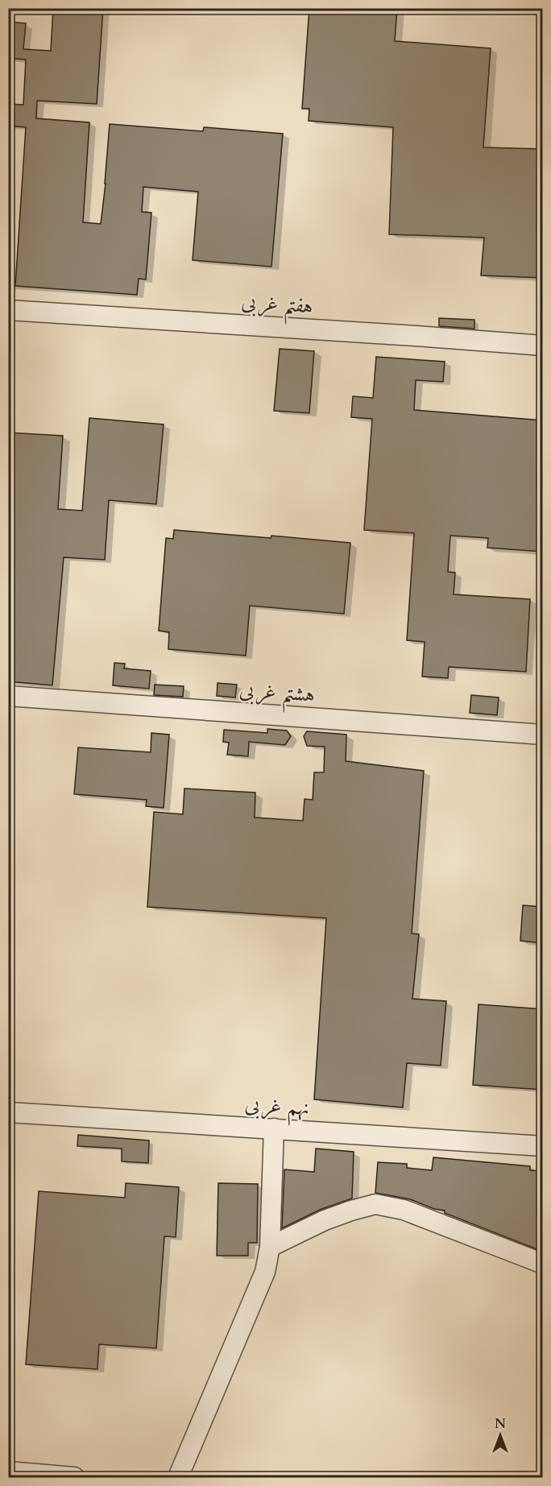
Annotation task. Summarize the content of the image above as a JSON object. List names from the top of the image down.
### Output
{
  "streets": {
    "street": ["هفتم غربی", "هشتم غربی", "نهم غربی"]
  },
  "north": "top"
}
